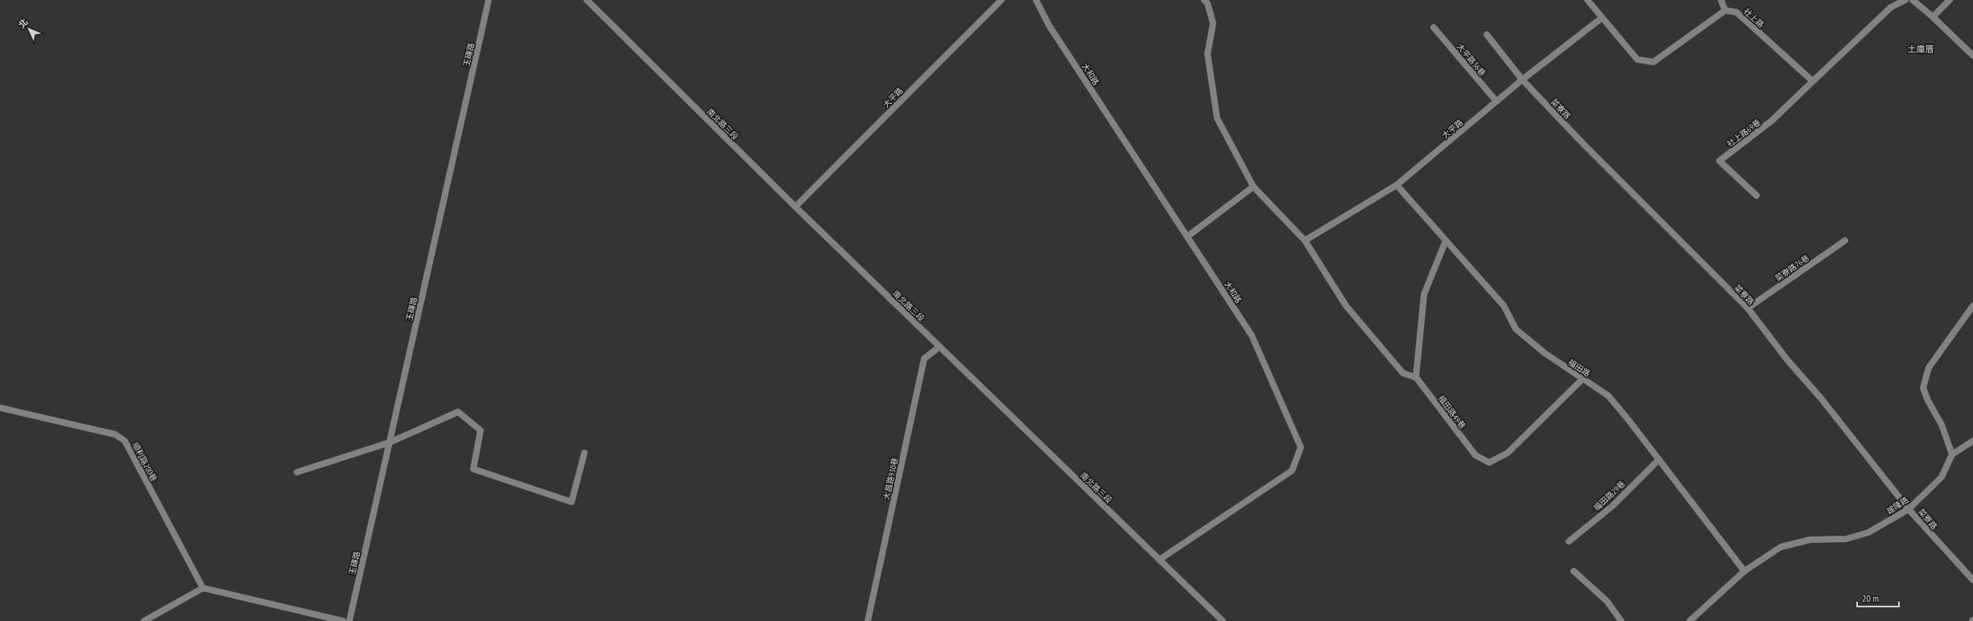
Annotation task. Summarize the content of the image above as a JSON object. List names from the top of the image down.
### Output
{
  "streets": {
    "street": [
      "社上路",
      "玉磚路",
      "大平路36巷",
      "大和路",
      "大平路",
      "菜寮路",
      "南北路三段",
      "社上路69巷",
      "菜寮路76巷",
      "福田路",
      "福田路49巷",
      "順利路200巷",
      "大昌路930巷",
      "福田路29巷",
      "建隆路"
    ]
  },
  "crossings": [
    ["社上路", "社上路69巷"],
    ["大平路36巷", "大平路"],
    ["大和路", "南北路三段"],
    ["大平路", "菜寮路"],
    ["大平路", "南北路三段"],
    ["大平路", "福田路"],
    ["菜寮路", "菜寮路76巷"],
    ["菜寮路", "建隆路"],
    ["南北路三段", "大昌路930巷"],
    ["福田路", "福田路49巷"],
    ["福田路", "福田路29巷"],
    ["福田路", "建隆路"]
  ],
  "districts": ["土庫厝"],
  "scale_bar": "20 m",
  "north": "top left"
}
